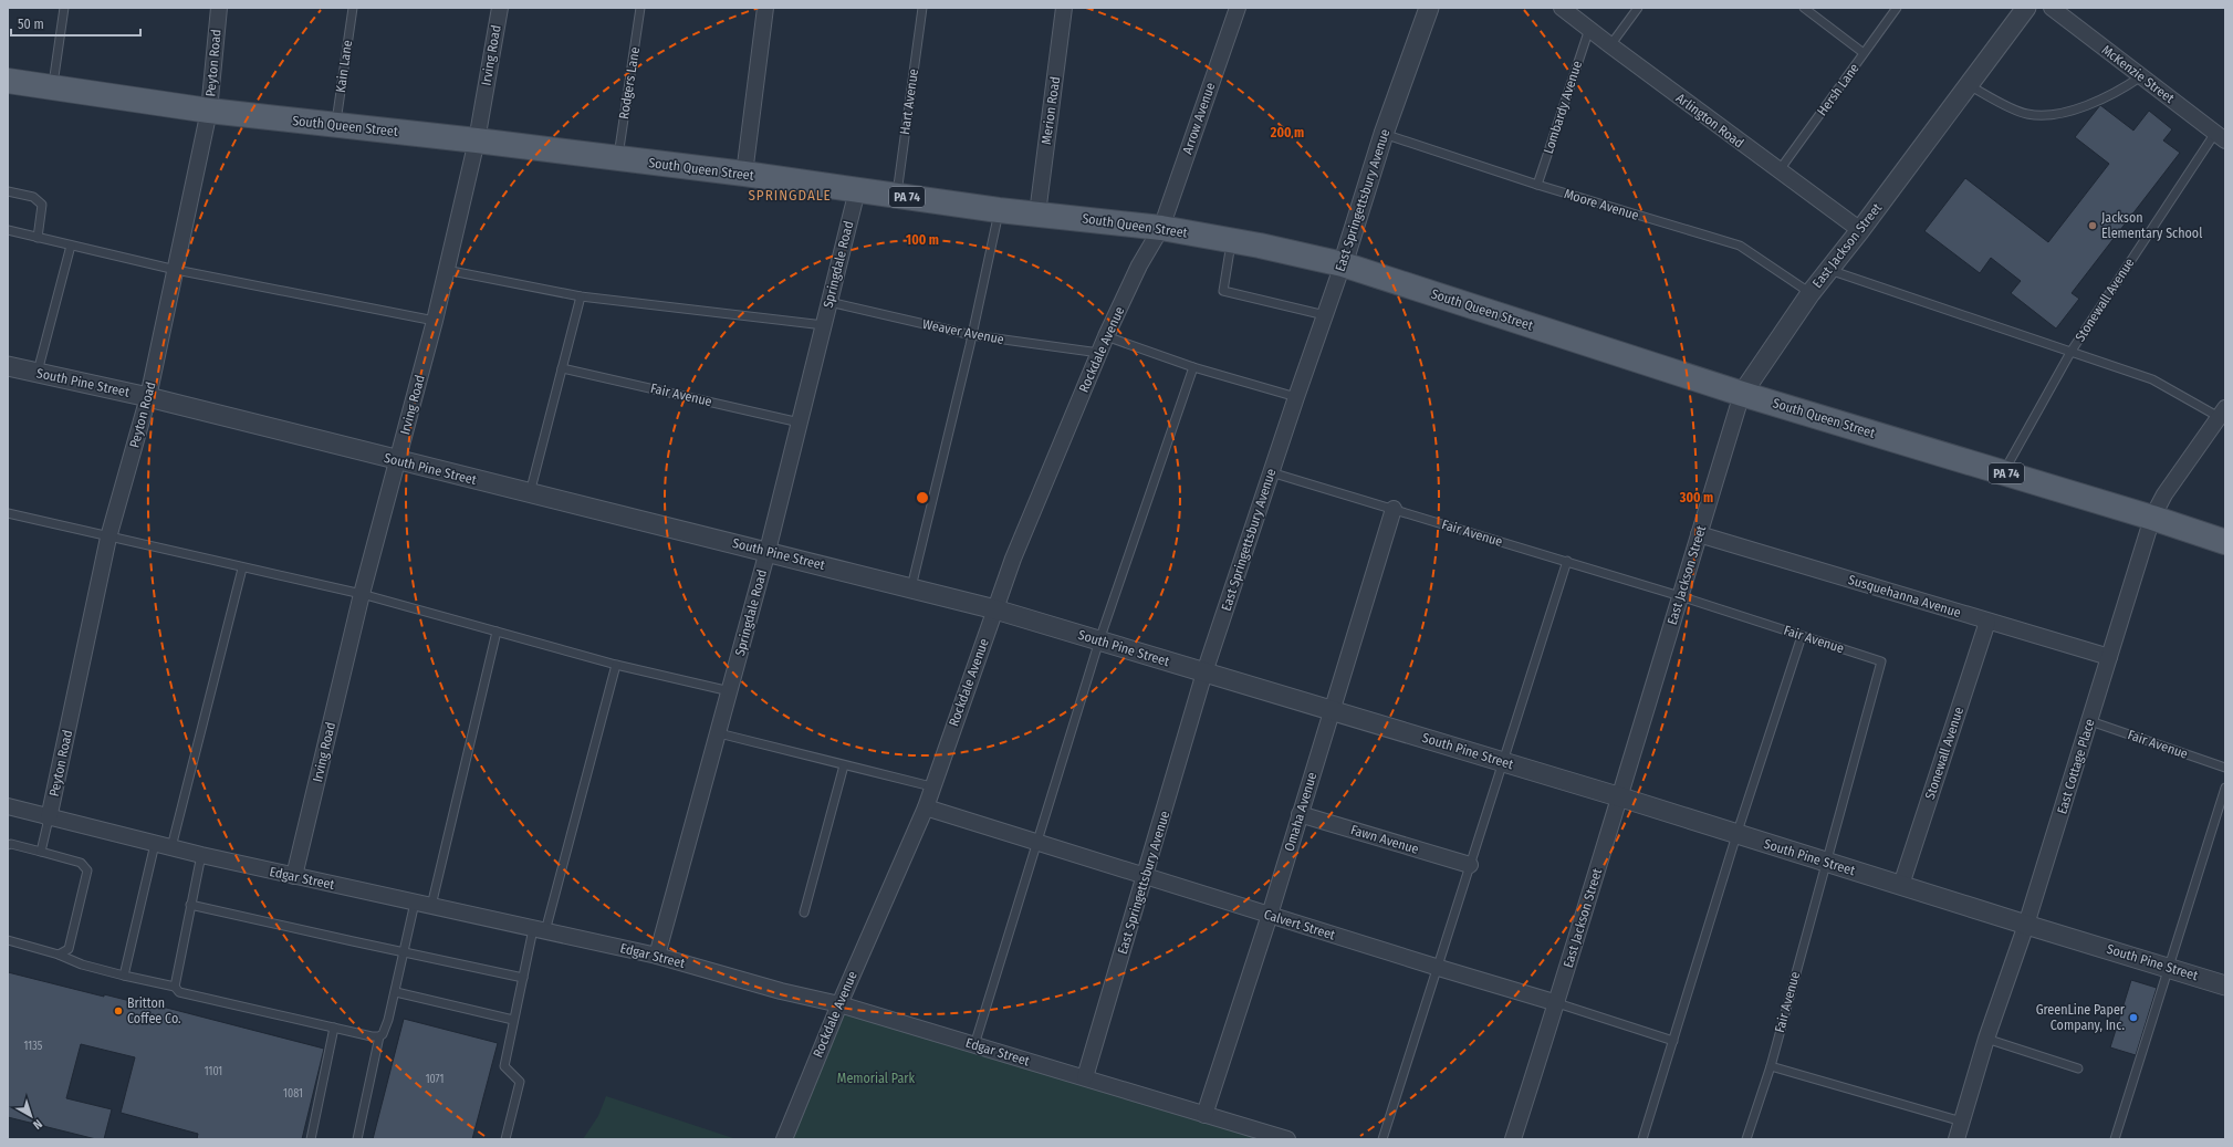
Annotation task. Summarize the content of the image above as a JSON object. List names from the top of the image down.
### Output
{
  "streets": {
    "main road": ["South Queen Street", "PA 74"],
    "street": [
      "Irving Road",
      "Peyton Road",
      "McKenzie Street",
      "Merion Road",
      "Arrow Avenue",
      "Arlington Road",
      "East Springettsbury Avenue",
      "East Jackson Street",
      "Springdale Road",
      "Stonewall Avenue",
      "Rockdale Avenue",
      "South Pine Street",
      "Susquehanna Avenue",
      "East Cottage Place",
      "Omaha Avenue",
      "Fawn Avenue",
      "Edgar Street",
      "Calvert Street"
    ],
    "lane": [
      "Kain Lane",
      "Rodgers Lane",
      "Hersh Lane",
      "Hart Avenue",
      "Lombardy Avenue",
      "Moore Avenue",
      "Weaver Avenue",
      "Fair Avenue"
    ]
  },
  "crossings": [
    ["Irving Road", "South Queen Street"],
    ["Irving Road", "South Pine Street"],
    ["Irving Road", "Edgar Street"],
    ["Peyton Road", "South Queen Street"],
    ["Peyton Road", "South Pine Street"],
    ["Peyton Road", "Edgar Street"],
    ["Kain Lane", "South Queen Street"],
    ["McKenzie Street", "Stonewall Avenue"],
    ["Rodgers Lane", "South Queen Street"],
    ["Hersh Lane", "Arlington Road"],
    ["Hart Avenue", "South Queen Street"],
    ["Lombardy Avenue", "Arlington Road"],
    ["Lombardy Avenue", "Moore Avenue"],
    ["Merion Road", "South Queen Street"],
    ["Arrow Avenue", "South Queen Street"],
    ["Arrow Avenue", "Rockdale Avenue"],
    ["Arlington Road", "East Jackson Street"],
    ["South Queen Street", "East Springettsbury Avenue"],
    ["South Queen Street", "East Jackson Street"],
    ["South Queen Street", "Springdale Road"],
    ["South Queen Street", "Stonewall Avenue"],
    ["South Queen Street", "Rockdale Avenue"],
    ["South Queen Street", "East Cottage Place"],
    ["East Springettsbury Avenue", "Moore Avenue"],
    ["East Springettsbury Avenue", "South Pine Street"],
    ["East Springettsbury Avenue", "Fair Avenue"],
    ["East Springettsbury Avenue", "Edgar Street"],
    ["East Springettsbury Avenue", "Calvert Street"],
    ["Moore Avenue", "East Jackson Street"],
    ["East Jackson Street", "South Pine Street"],
    ["East Jackson Street", "Fair Avenue"],
    ["East Jackson Street", "Susquehanna Avenue"],
    ["East Jackson Street", "Calvert Street"],
    ["Springdale Road", "Weaver Avenue"],
    ["Springdale Road", "South Pine Street"],
    ["Springdale Road", "Fair Avenue"],
    ["Springdale Road", "Edgar Street"],
    ["Stonewall Avenue", "South Pine Street"],
    ["Stonewall Avenue", "Susquehanna Avenue"],
    ["Weaver Avenue", "Rockdale Avenue"],
    ["Rockdale Avenue", "South Pine Street"],
    ["Rockdale Avenue", "Edgar Street"],
    ["Rockdale Avenue", "Calvert Street"],
    ["South Pine Street", "Fair Avenue"],
    ["South Pine Street", "East Cottage Place"],
    ["South Pine Street", "Omaha Avenue"],
    ["Fair Avenue", "East Cottage Place"],
    ["Fair Avenue", "Omaha Avenue"],
    ["Susquehanna Avenue", "East Cottage Place"],
    ["Omaha Avenue", "Fawn Avenue"],
    ["Omaha Avenue", "Edgar Street"],
    ["Omaha Avenue", "Calvert Street"]
  ],
  "districts": ["SPRINGDALE"],
  "parks": ["Memorial Park"],
  "places": ["Jackson Elementary School", "Britton Coffee Co.", "GreenLine Paper Company, Inc."],
  "house_numbers": [
    "1135",
    "1101",
    "1071",
    "1081"
  ],
  "scale_bar": "50 m",
  "north": "bottom right",
  "rings": ["200 m", "100 m", "300 m"]
}
